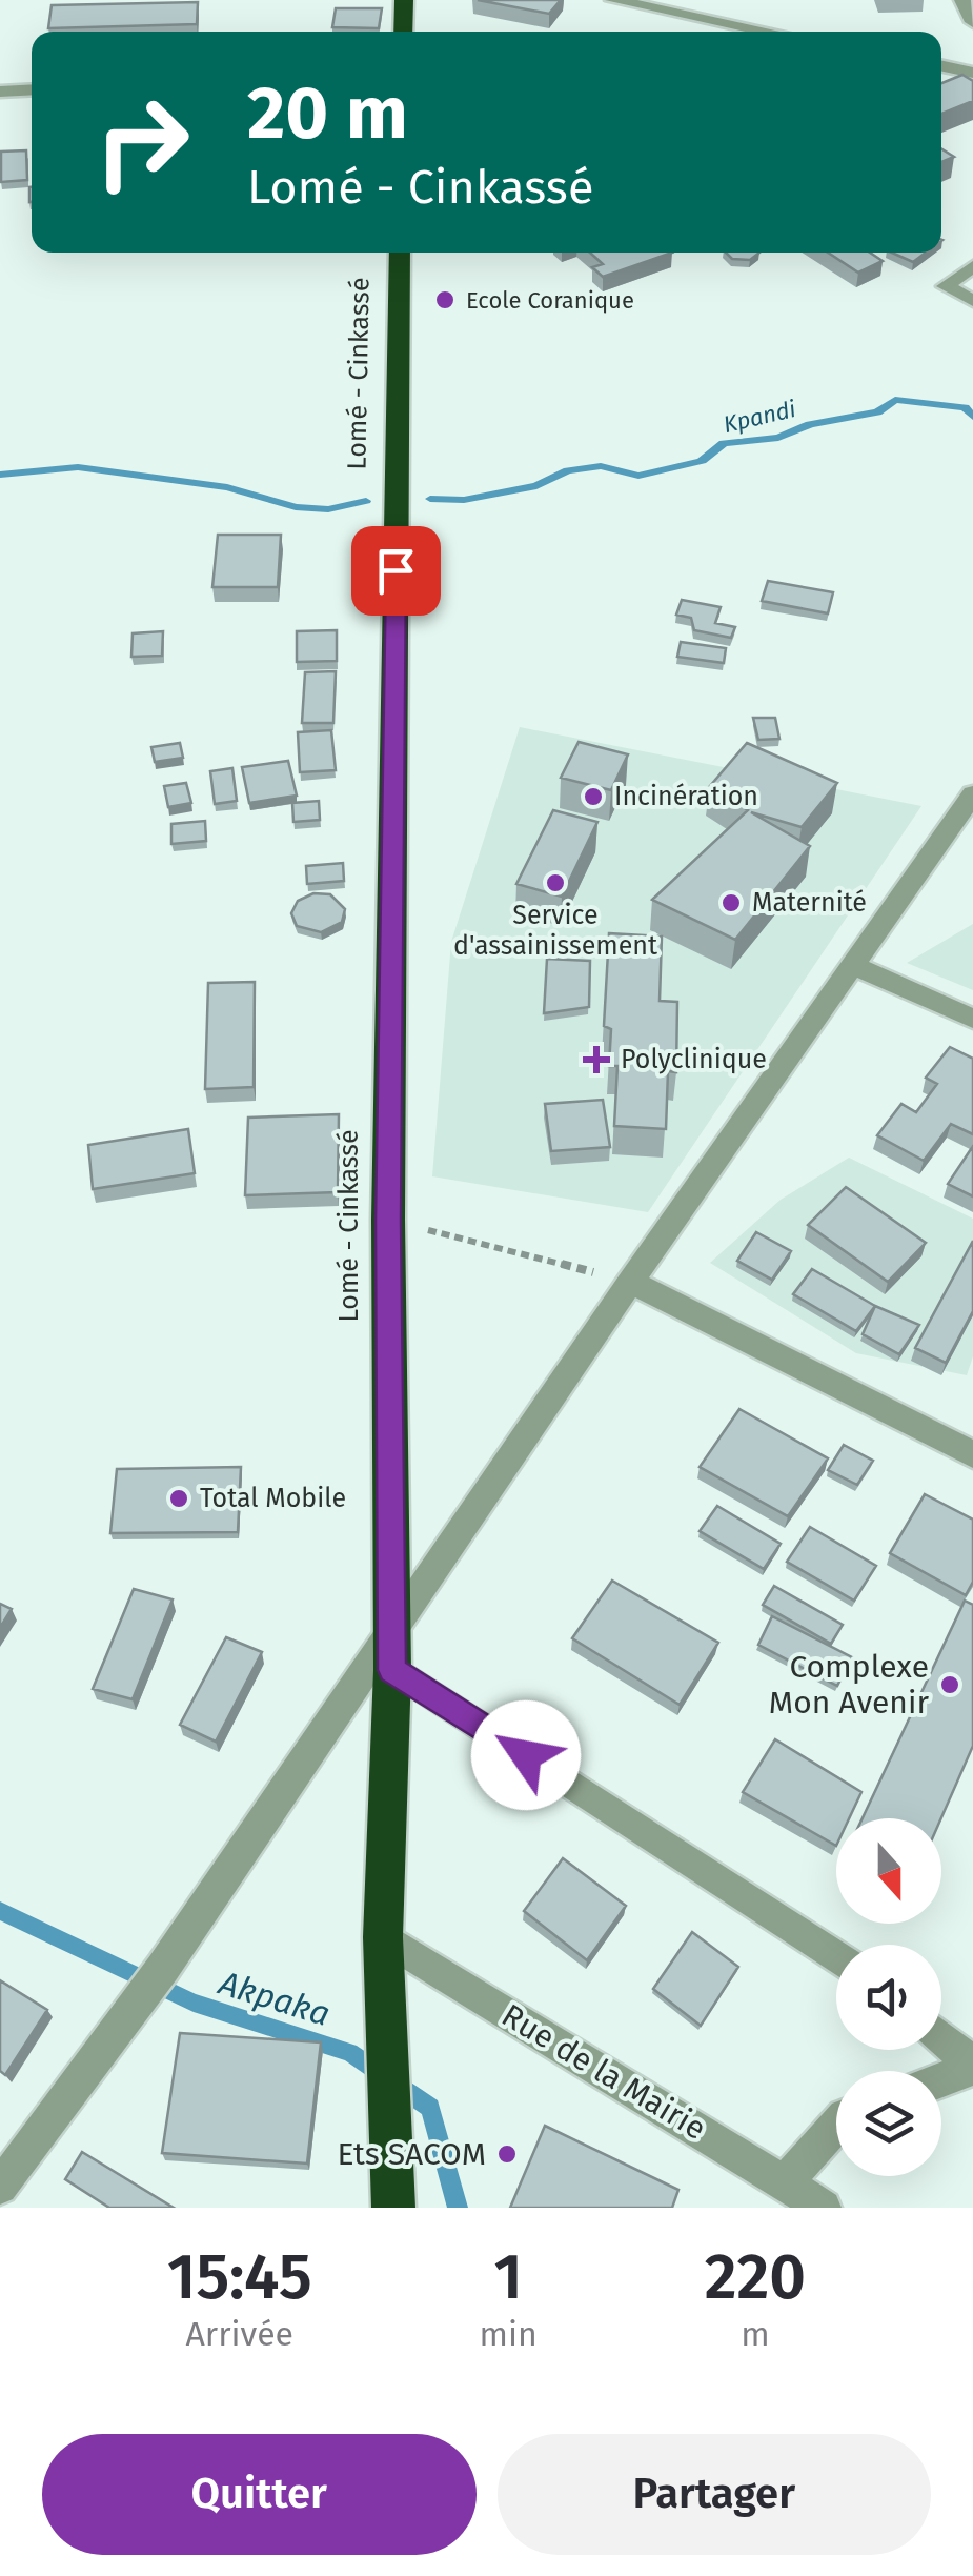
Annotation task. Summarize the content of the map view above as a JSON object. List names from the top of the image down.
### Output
{
  "streets": {
    "highway": ["Lomé - Cinkassé"],
    "street": ["Rue de la Mairie"]
  },
  "crossings": [
    ["Lomé - Cinkassé", "Rue de la Mairie"]
  ],
  "water": ["Kpandi", "Akpaka"],
  "places": {
    "other": [
      "Ecole Coranique",
      "Incinération",
      "Service d'assainissement",
      "Maternité",
      "Total Mobile",
      "Complexe Mon Avenir",
      "Ets SACOM"
    ],
    "health": ["Polyclinique"]
  },
  "north": "bottom",
  "page": {
    "turn": ["20 m", "Lomé - Cinkassé"],
    "eta": [
      "15:45",
      "Arrivée",
      "1",
      "min",
      "220",
      "m"
    ],
    "buttons": ["Quitter", "Partager"]
  }
}
